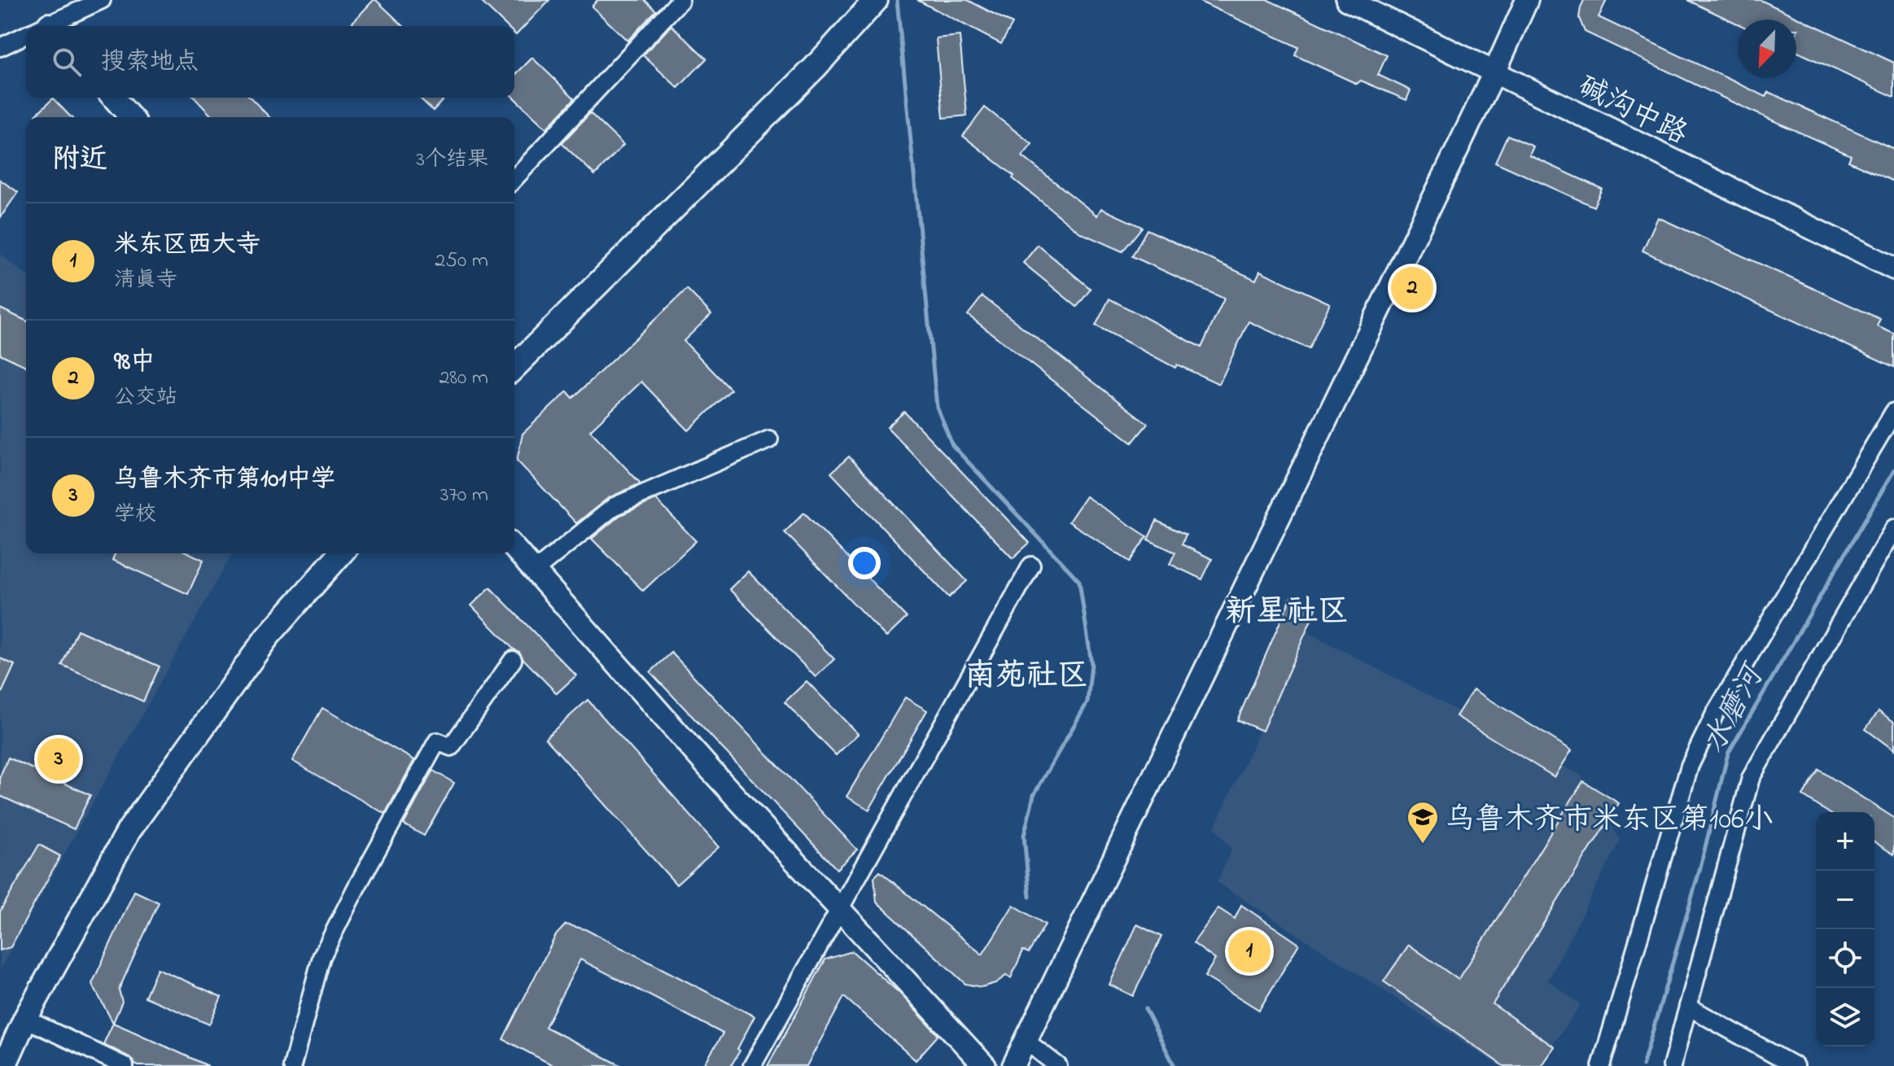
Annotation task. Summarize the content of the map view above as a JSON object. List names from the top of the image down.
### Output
{
  "streets": {
    "street": ["碱沟中路"]
  },
  "districts": ["新星社区", "南苑社区"],
  "water": ["水磨河"],
  "places": {
    "school or university": ["乌鲁木齐市米东区第106小"]
  },
  "north": "bottom left",
  "page": {
    "search": "搜索地点",
    "heading": ["附近", "3个结果"],
    "list": [
      {
        "mark": "1",
        "name": "米东区西大寺",
        "note": "清真寺",
        "value": "250 m"
      },
      {
        "mark": "2",
        "name": "98中",
        "note": "公交站",
        "value": "280 m"
      },
      {
        "mark": "3",
        "name": "乌鲁木齐市第101中学",
        "note": "学校",
        "value": "370 m"
      }
    ],
    "pins": ["2", "3", "1"],
    "map_buttons": ["+", "−"]
  }
}
